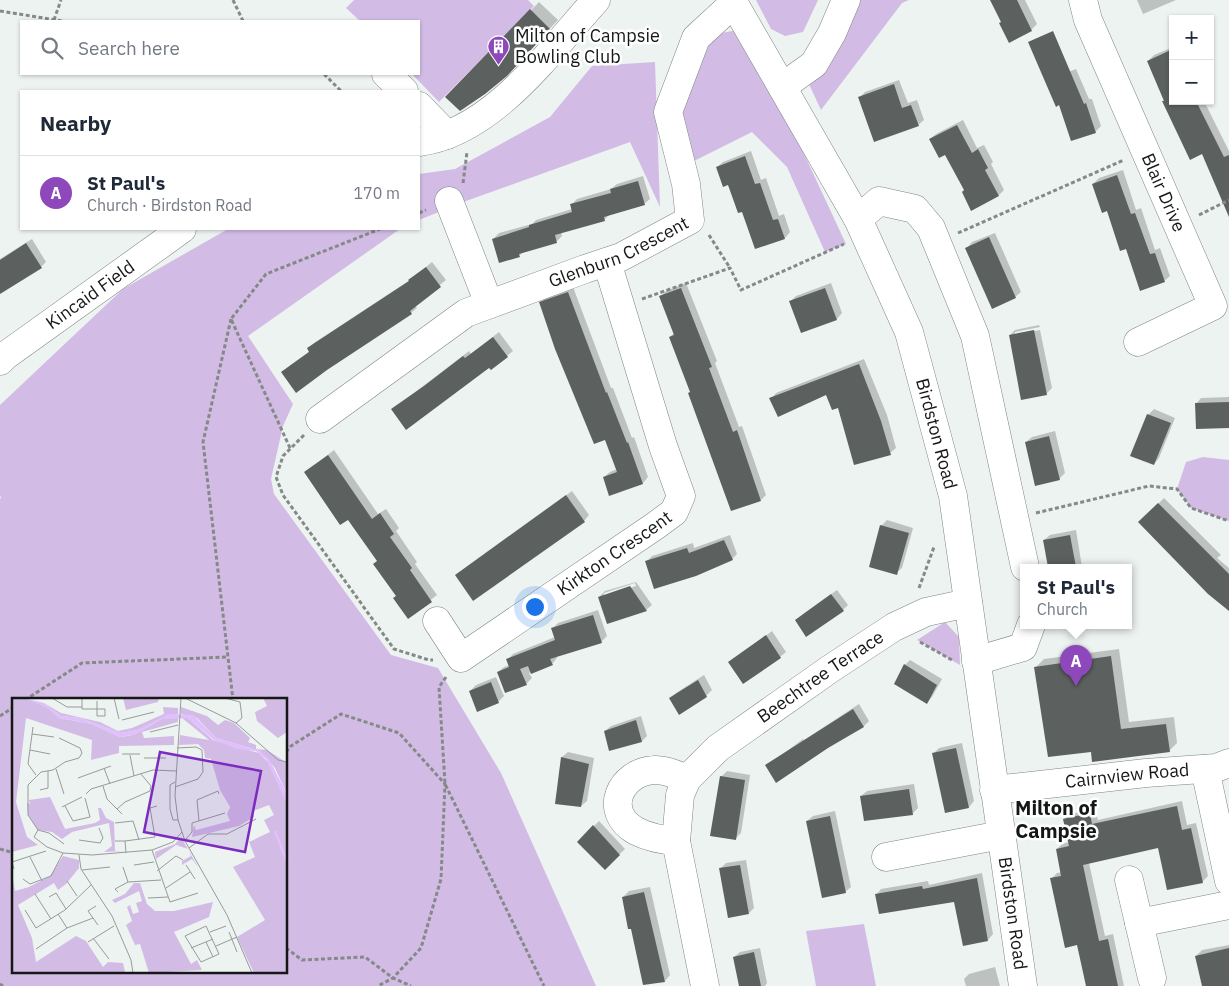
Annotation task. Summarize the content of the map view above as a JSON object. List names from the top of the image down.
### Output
{
  "streets": {
    "street": [
      "Blair Drive",
      "Glenburn Crescent",
      "Kincaid Field",
      "Birdston Road",
      "Kirkton Crescent",
      "Beechtree Terrace",
      "Cairnview Road"
    ]
  },
  "crossings": [
    ["Glenburn Crescent", "Birdston Road"],
    ["Glenburn Crescent", "Kirkton Crescent"],
    ["Birdston Road", "Beechtree Terrace"],
    ["Birdston Road", "Cairnview Road"]
  ],
  "districts": ["Milton of Campsie"],
  "places": {
    "building": ["Milton of Campsie Bowling Club"]
  },
  "page": {
    "map_buttons": ["+", "−"],
    "search": "Search here",
    "heading": "Nearby",
    "list": [
      {
        "mark": "A",
        "name": "St Paul's",
        "note": "Church · Birdston Road",
        "value": "170 m"
      }
    ],
    "popup": ["St Paul's", "Church"],
    "pins": "A"
  }
}
